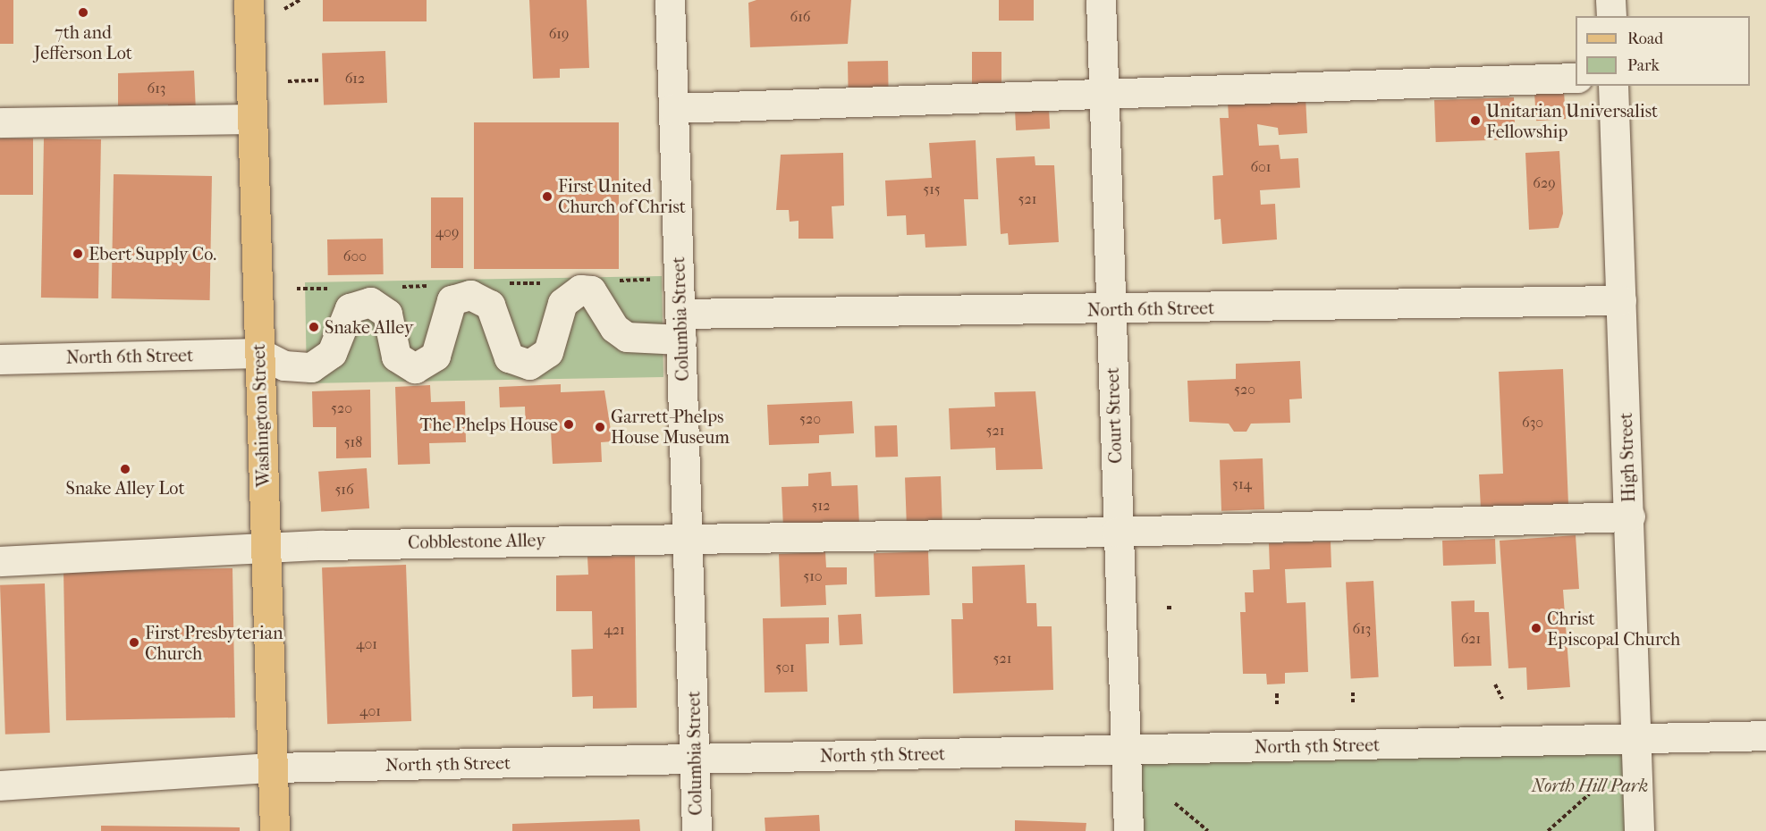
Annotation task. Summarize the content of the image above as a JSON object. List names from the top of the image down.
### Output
{
  "streets": {
    "main road": ["Washington Street"],
    "street": [
      "North 6th Street",
      "Columbia Street",
      "Court Street",
      "High Street",
      "Cobblestone Alley",
      "North 5th Street"
    ]
  },
  "crossings": [
    ["North 6th Street", "Columbia Street"],
    ["North 6th Street", "Washington Street"],
    ["North 6th Street", "Court Street"],
    ["North 6th Street", "High Street"],
    ["Columbia Street", "Cobblestone Alley"],
    ["Columbia Street", "North 5th Street"],
    ["Washington Street", "Cobblestone Alley"],
    ["Washington Street", "North 5th Street"],
    ["Court Street", "Cobblestone Alley"],
    ["Court Street", "North 5th Street"],
    ["High Street", "Cobblestone Alley"],
    ["High Street", "North 5th Street"]
  ],
  "parks": ["North Hill Park"],
  "places": [
    "7th and Jefferson Lot",
    "Unitarian Universalist Fellowship",
    "First United Church of Christ",
    "Ebert Supply Co.",
    "Snake Alley",
    "The Phelps House",
    "Garrett-Phelps House Museum",
    "Snake Alley Lot",
    "Christ Episcopal Church",
    "First Presbyterian Church"
  ],
  "house_numbers": [
    "616",
    "619",
    "612",
    "613",
    "601",
    "629",
    "515",
    "521",
    "409",
    "600",
    "520",
    "520",
    "520",
    "630",
    "521",
    "518",
    "514",
    "516",
    "512",
    "510",
    "613",
    "421",
    "621",
    "401",
    "521",
    "501",
    "401"
  ],
  "legend": ["Road", "Park"]
}
